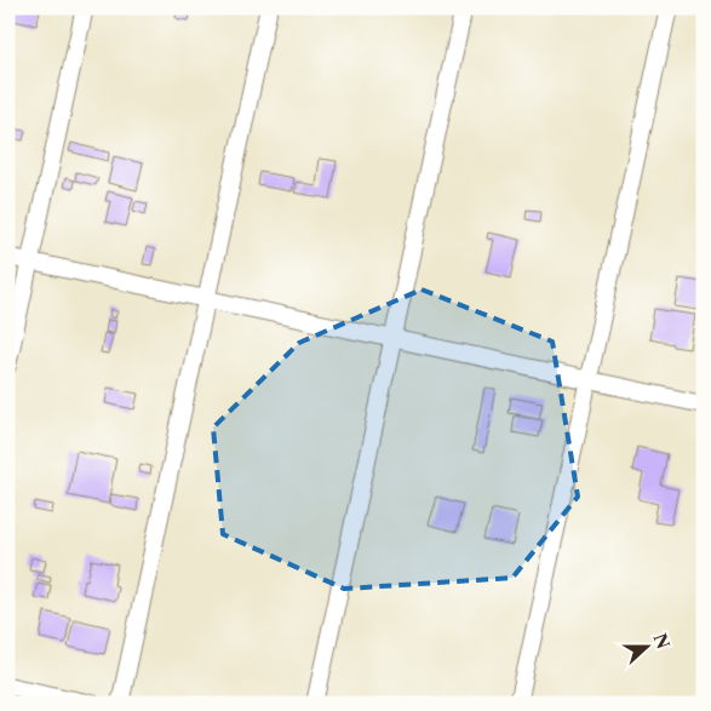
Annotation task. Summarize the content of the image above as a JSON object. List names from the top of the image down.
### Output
{
  "north": "right"
}
